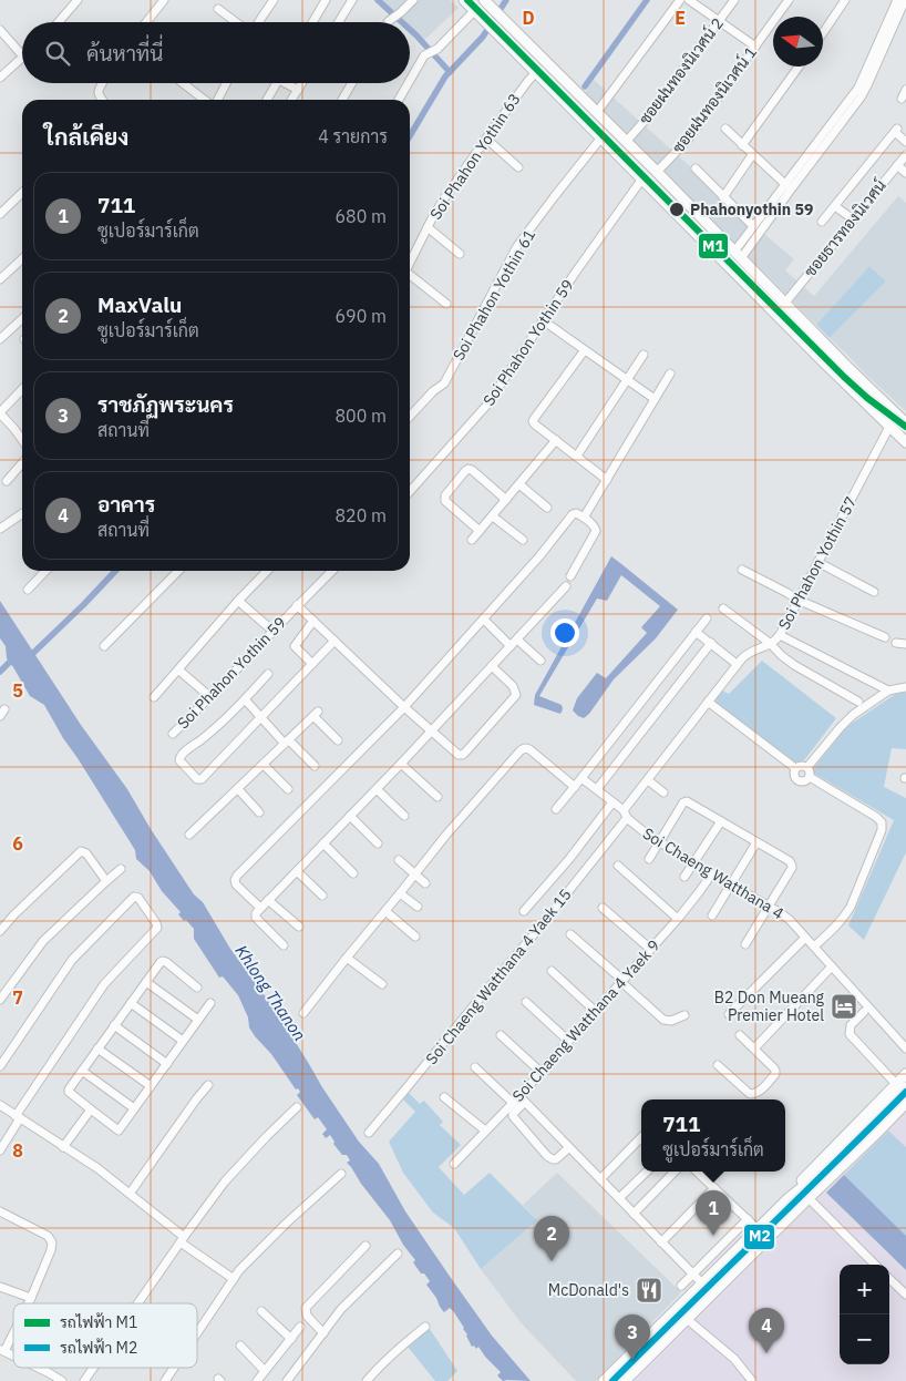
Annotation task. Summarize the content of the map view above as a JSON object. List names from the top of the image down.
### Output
{
  "streets": {
    "street": [
      "ซอยฝนทองนิเวศน์ 2",
      "ซอยฝนทองนิเวศน์ 1",
      "Soi Phahon Yothin 63",
      "ซอยธารทองนิเวศน์",
      "Soi Phahon Yothin 61",
      "Soi Phahon Yothin 59",
      "Soi Phahon Yothin 57",
      "Soi Chaeng Watthana 4",
      "Soi Chaeng Watthana 4 Yaek 15",
      "Soi Chaeng Watthana 4 Yaek 9"
    ]
  },
  "crossings": [
    ["Soi Phahon Yothin 57", "Soi Chaeng Watthana 4"],
    ["Soi Phahon Yothin 57", "Soi Chaeng Watthana 4 Yaek 15"],
    ["Soi Chaeng Watthana 4", "Soi Chaeng Watthana 4 Yaek 15"],
    ["Soi Chaeng Watthana 4", "Soi Chaeng Watthana 4 Yaek 9"]
  ],
  "water": ["Khlong Thanon"],
  "places": {
    "other": ["Phahonyothin 59"],
    "hotel": ["B2 Don Mueang Premier Hotel"],
    "restaurant": ["McDonald's"]
  },
  "lines": ["metro line M1", "metro line M2"],
  "legend": ["รถไฟฟ้า M1", "รถไฟฟ้า M2"],
  "north": "left",
  "page": {
    "search": "ค้นหาที่นี่",
    "heading": ["ใกล้เคียง", "4 รายการ"],
    "list": [
      {
        "mark": "1",
        "name": "711",
        "note": "ซูเปอร์มาร์เก็ต",
        "value": "680 m"
      },
      {
        "mark": "2",
        "name": "MaxValu",
        "note": "ซูเปอร์มาร์เก็ต",
        "value": "690 m"
      },
      {
        "mark": "3",
        "name": "ราชภัฏพระนคร",
        "note": "สถานที่",
        "value": "800 m"
      },
      {
        "mark": "4",
        "name": "อาคาร",
        "note": "สถานที่",
        "value": "820 m"
      }
    ],
    "popup": ["711", "ซูเปอร์มาร์เก็ต"],
    "pins": [
      "1",
      "2",
      "4",
      "3"
    ],
    "map_buttons": ["+", "−"]
  },
  "grid": {
    "columns": ["D", "E"],
    "rows": [
      "5",
      "6",
      "7",
      "8"
    ]
  }
}
